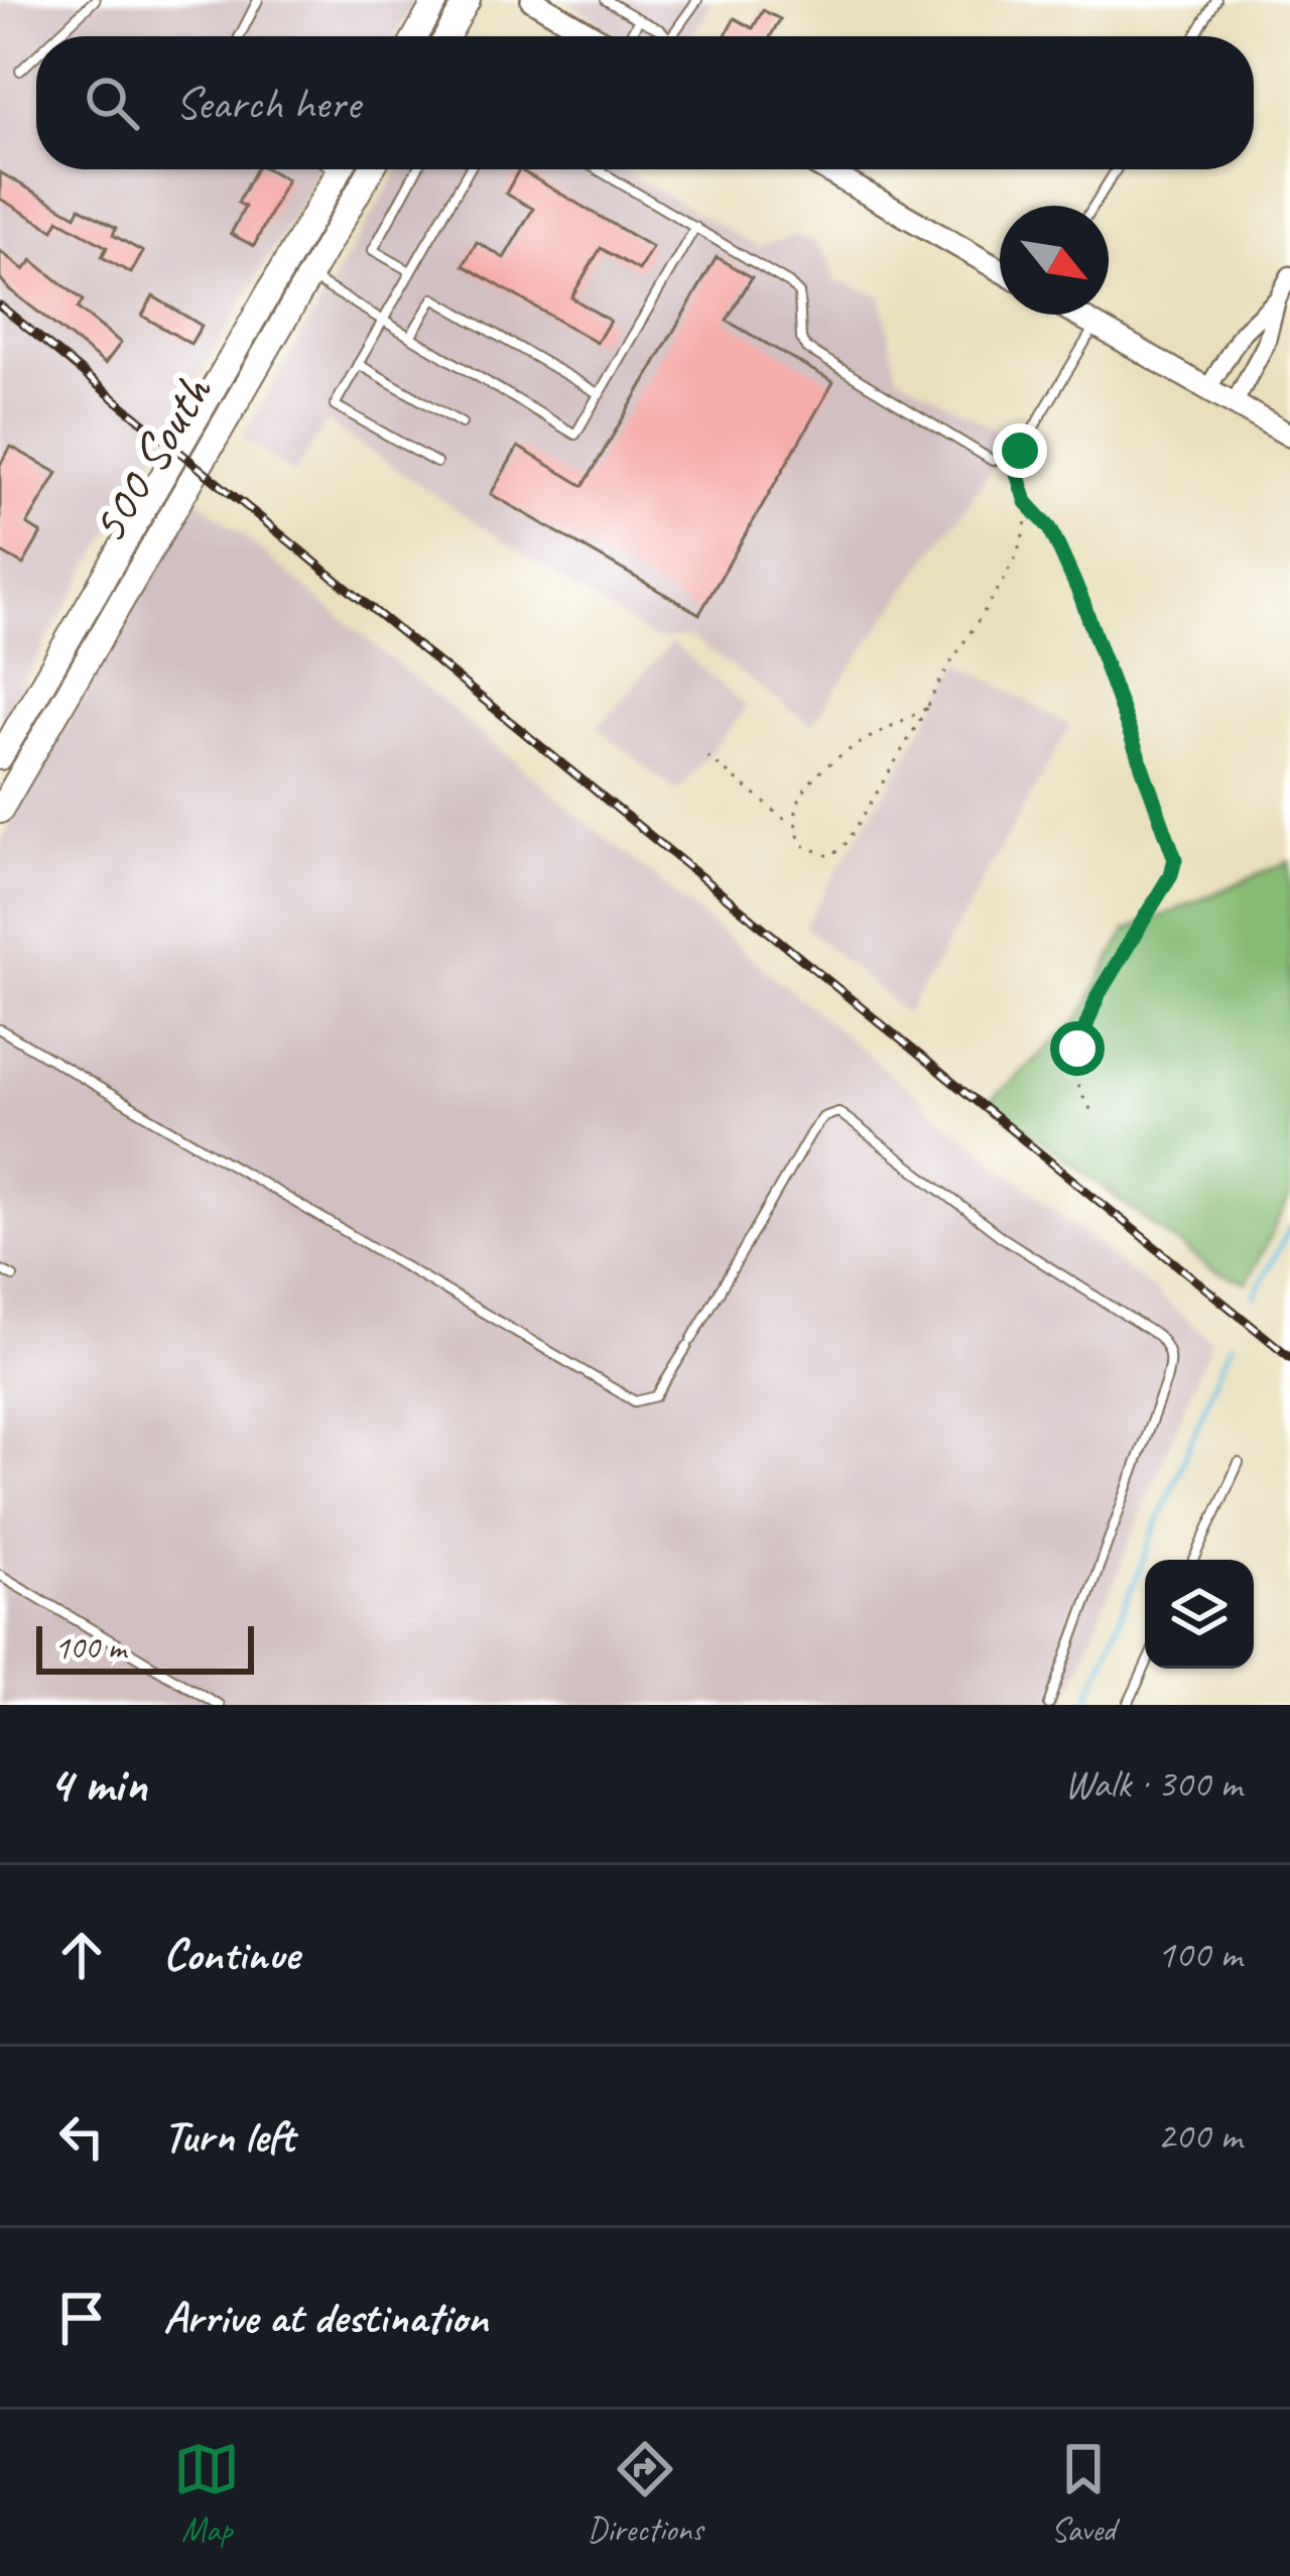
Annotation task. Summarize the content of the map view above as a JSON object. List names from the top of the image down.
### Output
{
  "streets": {
    "main road": ["500 South"]
  },
  "scale_bar": "100 m",
  "north": "bottom right",
  "page": {
    "search": "Search here",
    "scale": "100 m",
    "heading": ["4 min", "Walk · 300 m"],
    "list": [
      ["Continue", "100 m"],
      ["Turn left", "200 m"],
      "Arrive at destination"
    ],
    "nav": ["Map", "Directions", "Saved"]
  }
}
